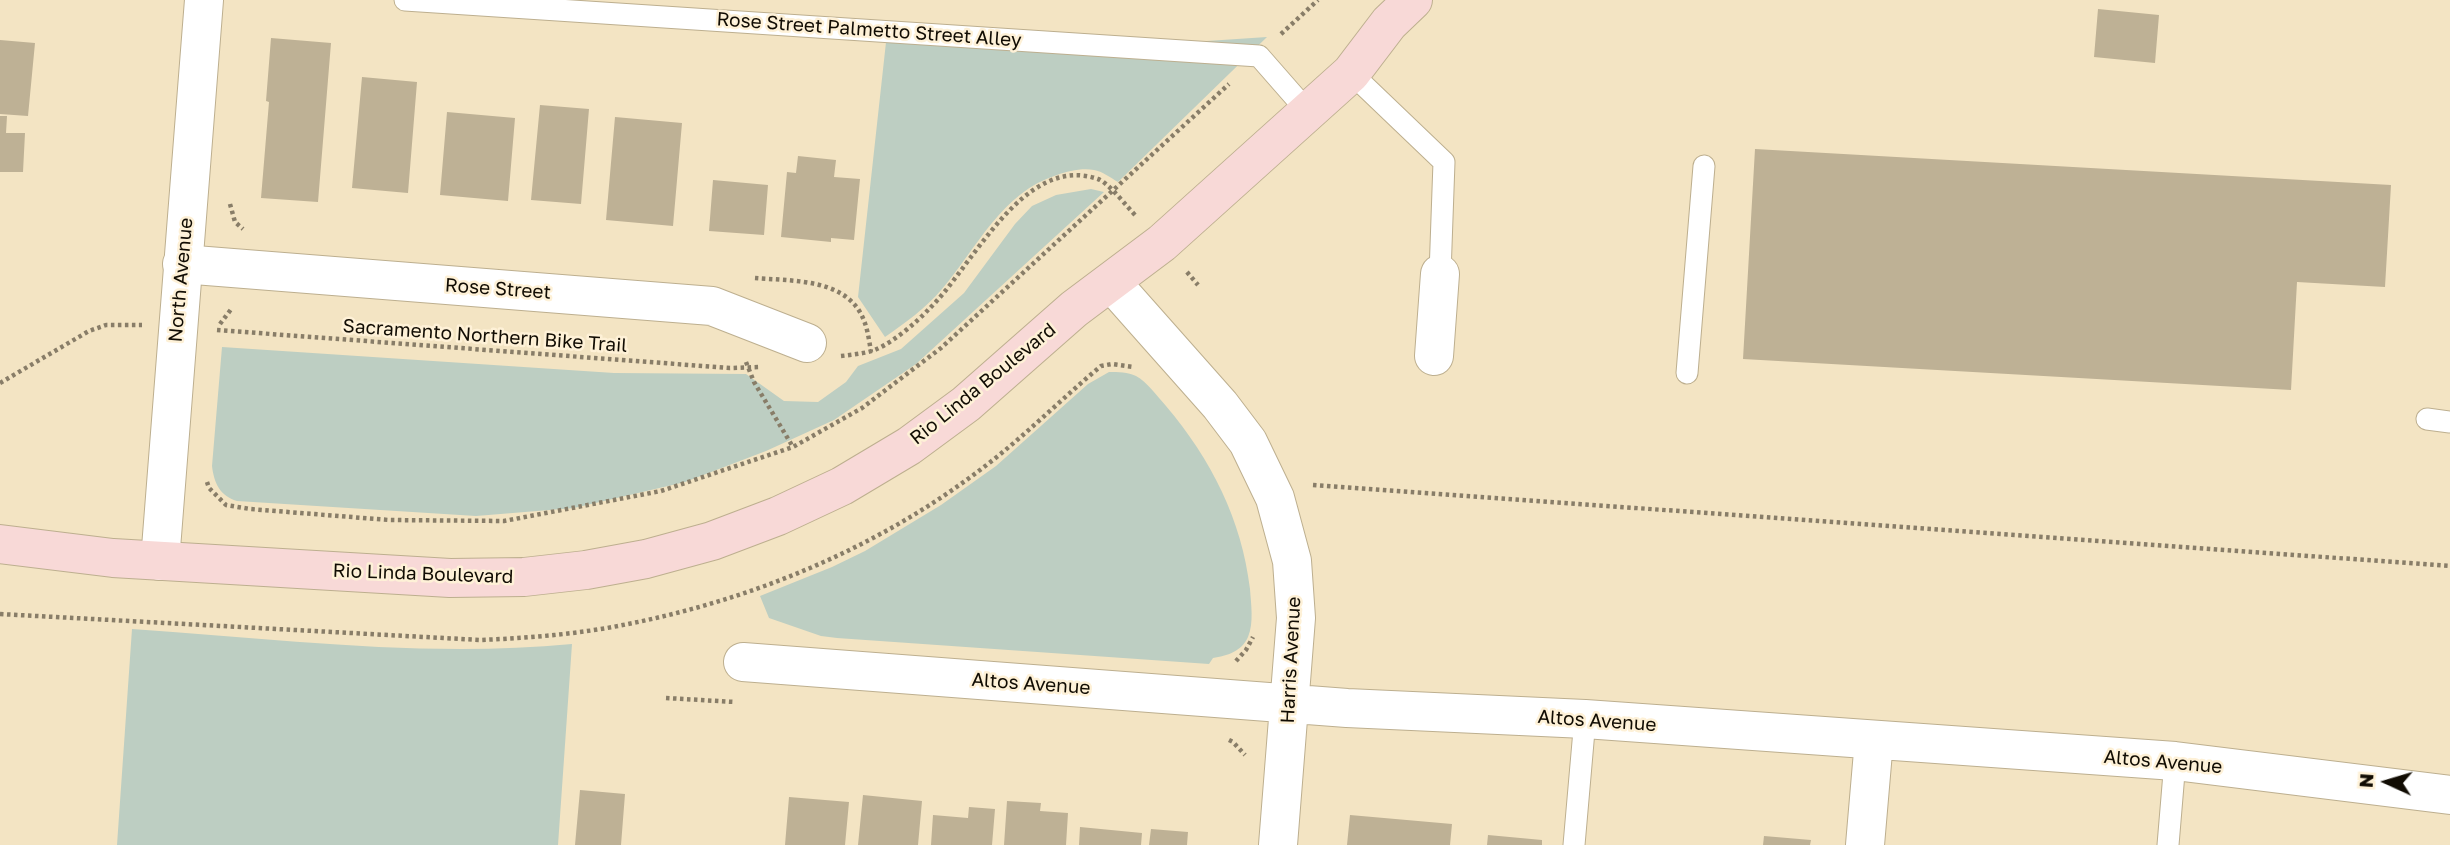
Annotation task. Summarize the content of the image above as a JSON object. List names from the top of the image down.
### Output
{
  "streets": {
    "main road": ["Rio Linda Boulevard"],
    "street": [
      "North Avenue",
      "Rose Street",
      "Harris Avenue",
      "Altos Avenue"
    ],
    "lane": ["Rose Street Palmetto Street Alley"],
    "path": ["Sacramento Northern Bike Trail"]
  },
  "crossings": [
    ["North Avenue", "Rose Street"],
    ["North Avenue", "Rio Linda Boulevard"],
    ["Rio Linda Boulevard", "Harris Avenue"],
    ["Harris Avenue", "Altos Avenue"]
  ],
  "north": "left"
}
